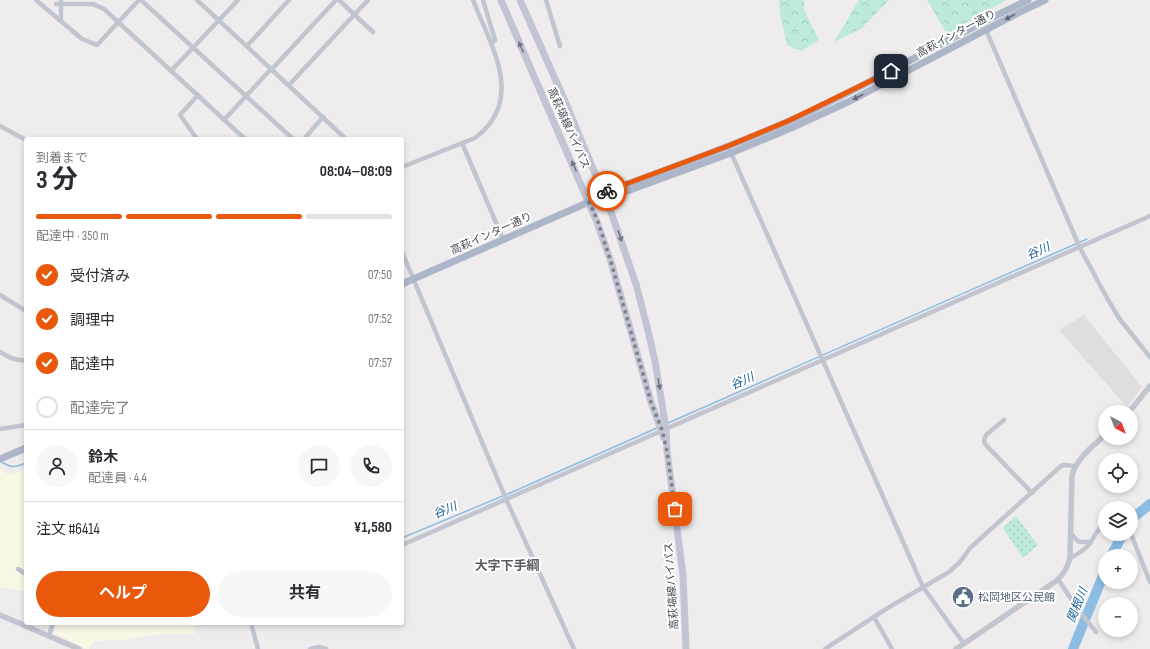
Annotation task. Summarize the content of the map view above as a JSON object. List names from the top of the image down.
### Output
{
  "streets": {
    "main road": ["高萩インター通り", "高萩塙線バイパス"]
  },
  "crossings": [
    ["高萩インター通り", "高萩塙線バイパス"]
  ],
  "districts": ["大字下手綱"],
  "water": ["谷川", "関根川"],
  "places": {
    "public building": ["松岡地区公民館"]
  },
  "north": "bottom right",
  "page": {
    "heading": ["3 分", "到着まで", "08:04–08:09"],
    "panel": [
      "鈴木",
      "配達員 · 4.4",
      "注文 #6414",
      "¥1,580"
    ],
    "bar": "配達中 · 350 m",
    "list": [
      ["受付済み", "07:50"],
      ["調理中", "07:52"],
      ["配達中", "07:57"],
      "配達完了"
    ],
    "map_buttons": ["+", "−"],
    "buttons": ["ヘルプ", "共有"]
  }
}
